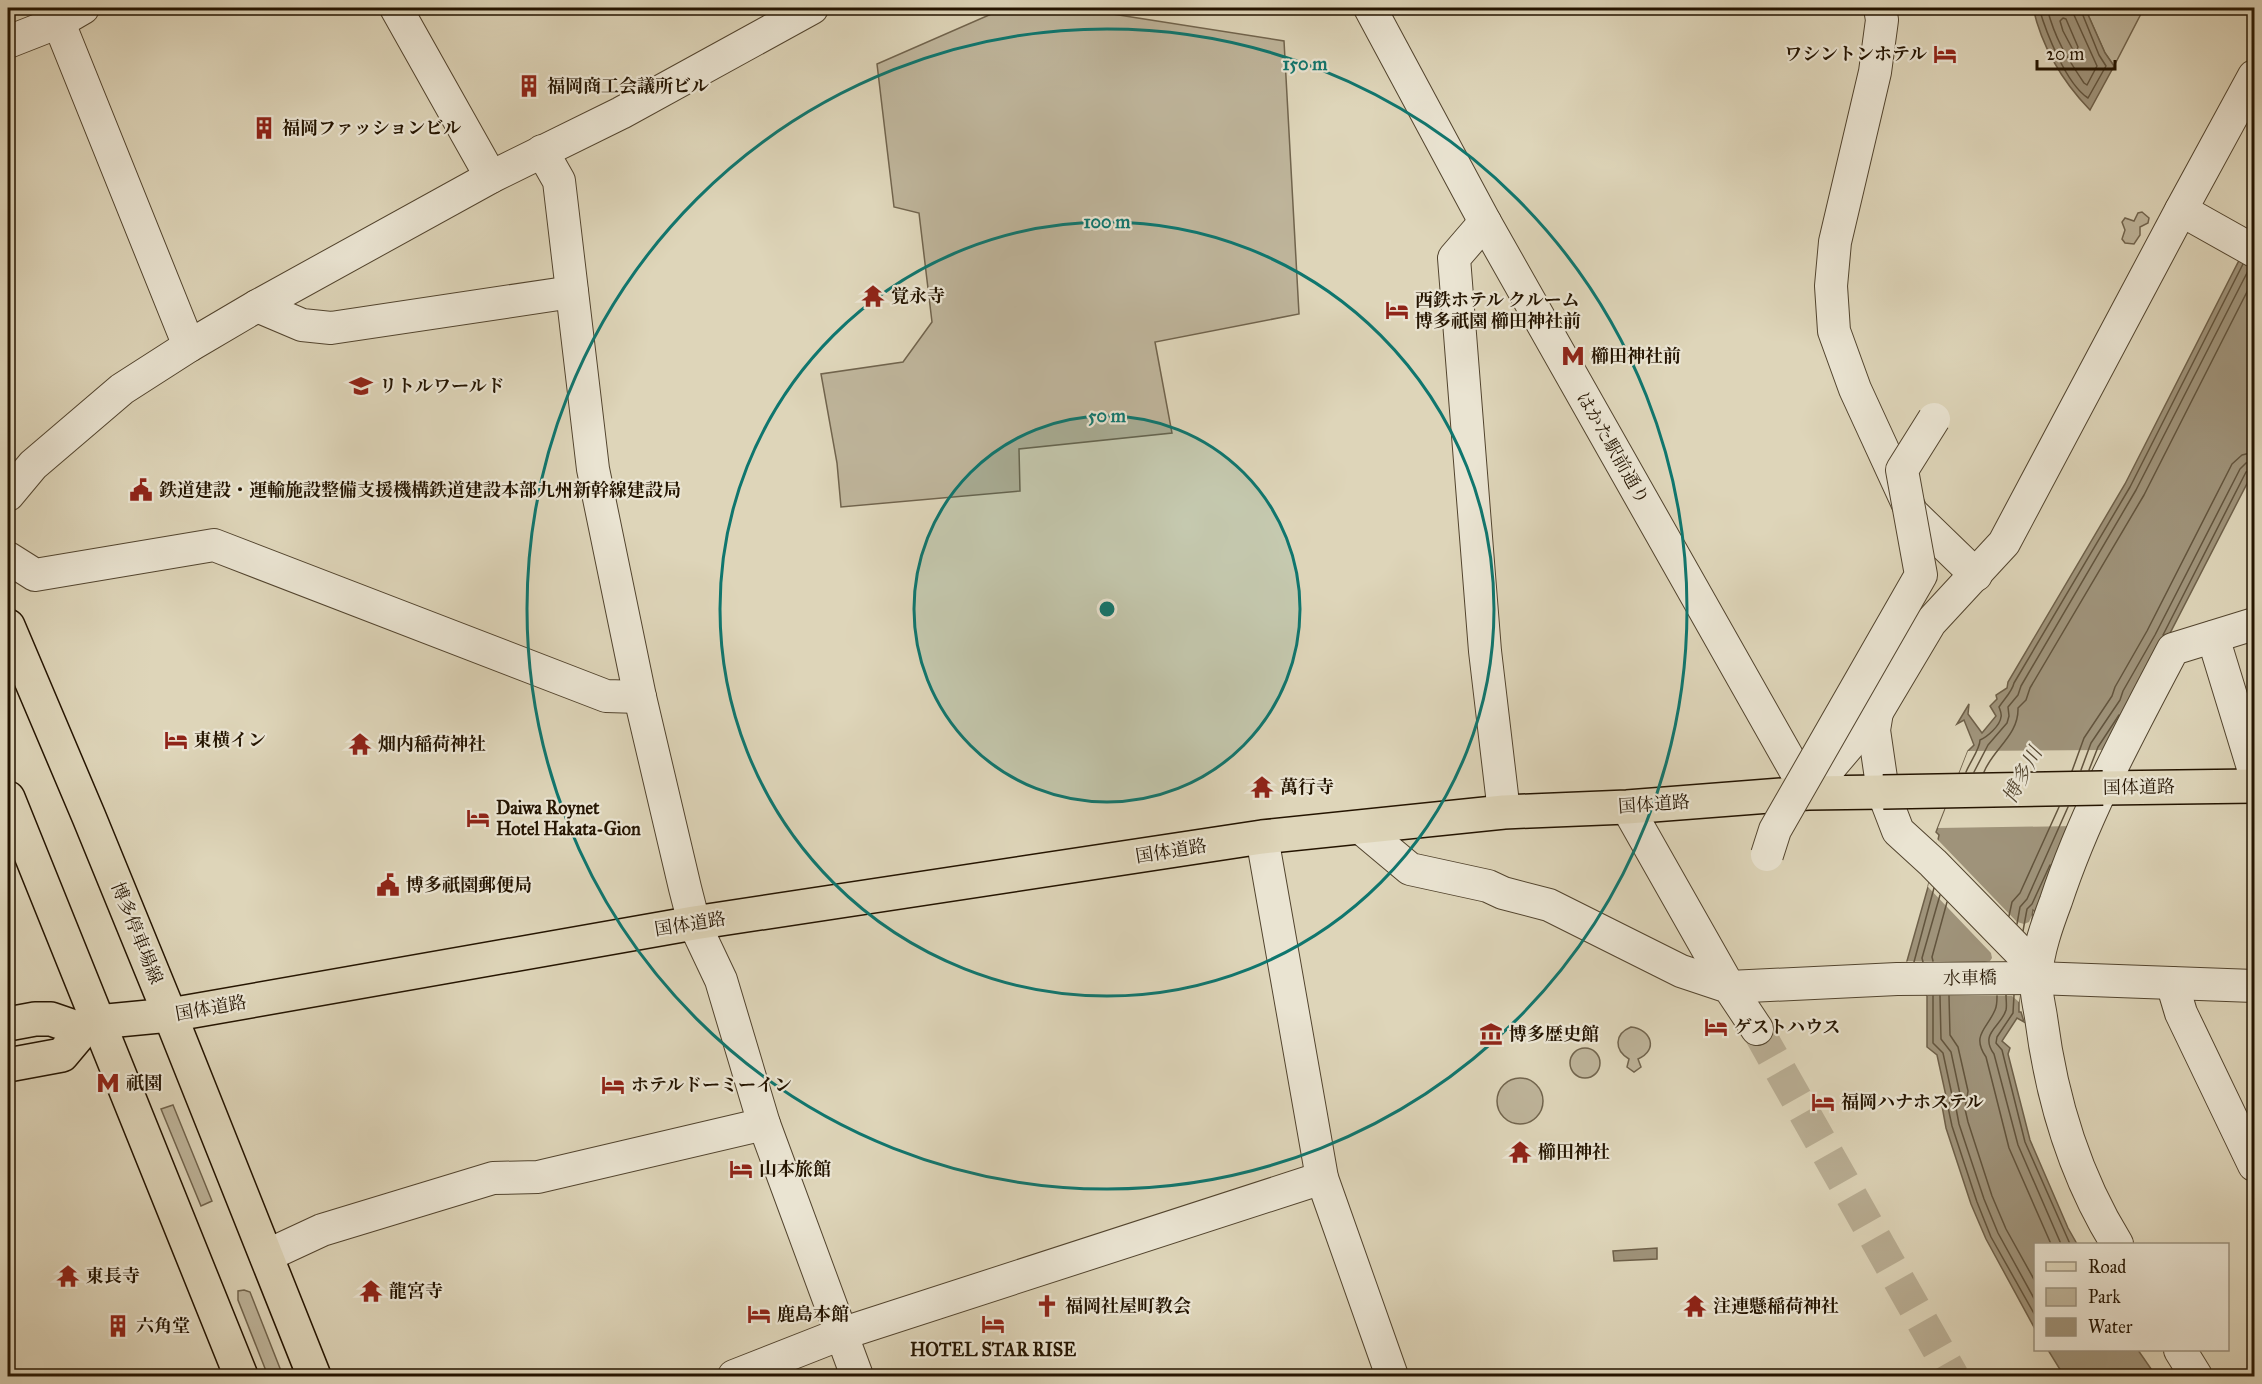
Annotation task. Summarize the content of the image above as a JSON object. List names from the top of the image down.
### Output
{
  "streets": {
    "main road": ["国体道路", "博多停車場線"],
    "street": ["はかた駅前通り", "水車橋"]
  },
  "crossings": [
    ["はかた駅前通り", "国体道路"],
    ["国体道路", "博多停車場線"],
    ["国体道路", "水車橋"]
  ],
  "water": ["博多川"],
  "places": {
    "hotel": [
      "ワシントンホテル",
      "西鉄ホテル クルーム 博多祇園 櫛田神社前",
      "東横イン",
      "Daiwa Roynet Hotel Hakata-Gion",
      "ゲストハウス",
      "ホテルドーミーイン",
      "福岡ハナホステル",
      "山本旅館",
      "鹿島本館",
      "HOTEL STAR RISE"
    ],
    "building": ["福岡商工会議所ビル", "福岡ファッションビル", "六角堂"],
    "temple": [
      "覚永寺",
      "畑内稲荷神社",
      "萬行寺",
      "櫛田神社",
      "東長寺",
      "龍宮寺",
      "注連懸稲荷神社"
    ],
    "metro station": ["櫛田神社前", "祇園"],
    "school or university": ["リトルワールド"],
    "public building": ["鉄道建設・運輸施設整備支援機構鉄道建設本部九州新幹線建設局", "博多祇園郵便局"],
    "museum": ["博多歴史館"],
    "church": ["福岡社屋町教会"]
  },
  "legend": ["Road", "Park", "Water"],
  "scale_bar": "20 m",
  "rings": ["150 m", "100 m", "50 m"]
}
